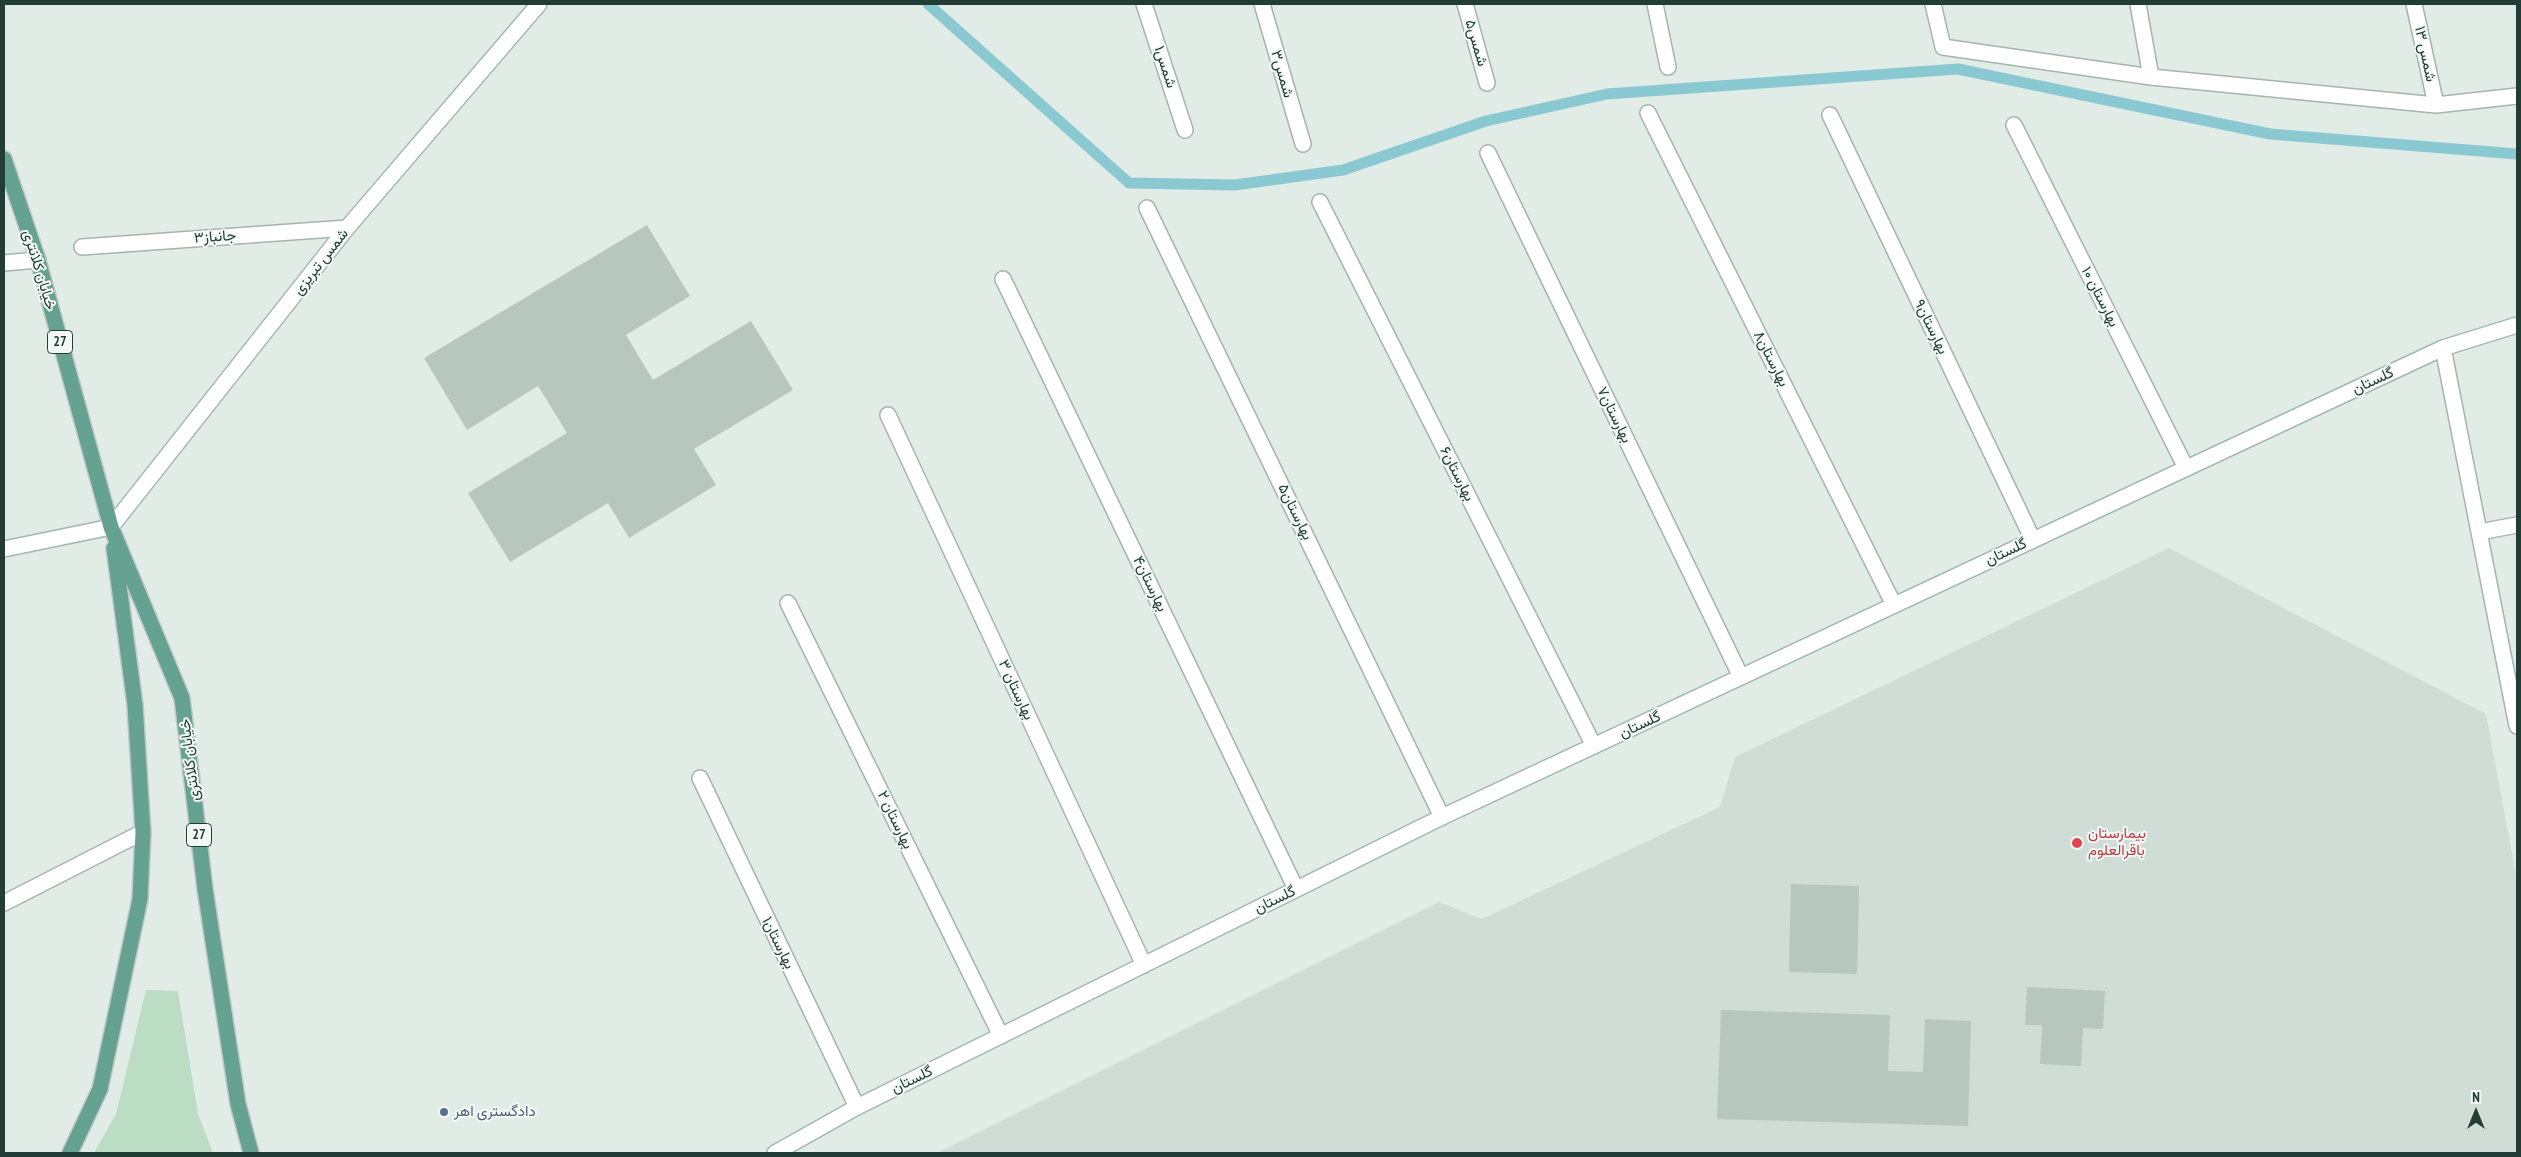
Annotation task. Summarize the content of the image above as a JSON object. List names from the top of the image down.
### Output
{
  "streets": {
    "main road": ["خیابان کلانتری", "27"],
    "street": [
      "شمس۵",
      "شمس ۱۳",
      "شمس۱",
      "شمس۳",
      "جانباز۳",
      "شمس تبریزی",
      "بهارستان ۱۰",
      "بهارستان۹",
      "بهارستان۸",
      "گلستان",
      "بهارستان۷",
      "بهارستان۶",
      "بهارستان۵",
      "بهارستان۴",
      "بهارستان ۳",
      "بهارستان ۲",
      "بهارستان۱"
    ]
  },
  "crossings": [
    ["جانباز۳", "شمس تبریزی"],
    ["شمس تبریزی", "خیابان کلانتری"],
    ["بهارستان ۱۰", "گلستان"],
    ["بهارستان۹", "گلستان"],
    ["بهارستان۸", "گلستان"],
    ["گلستان", "بهارستان۷"],
    ["گلستان", "بهارستان۶"],
    ["گلستان", "بهارستان۵"],
    ["گلستان", "بهارستان۴"],
    ["گلستان", "بهارستان ۳"],
    ["گلستان", "بهارستان ۲"],
    ["گلستان", "بهارستان۱"]
  ],
  "places": ["بیمارستان باقرالعلوم", "دادگستری اهر"],
  "north": "top"
}
